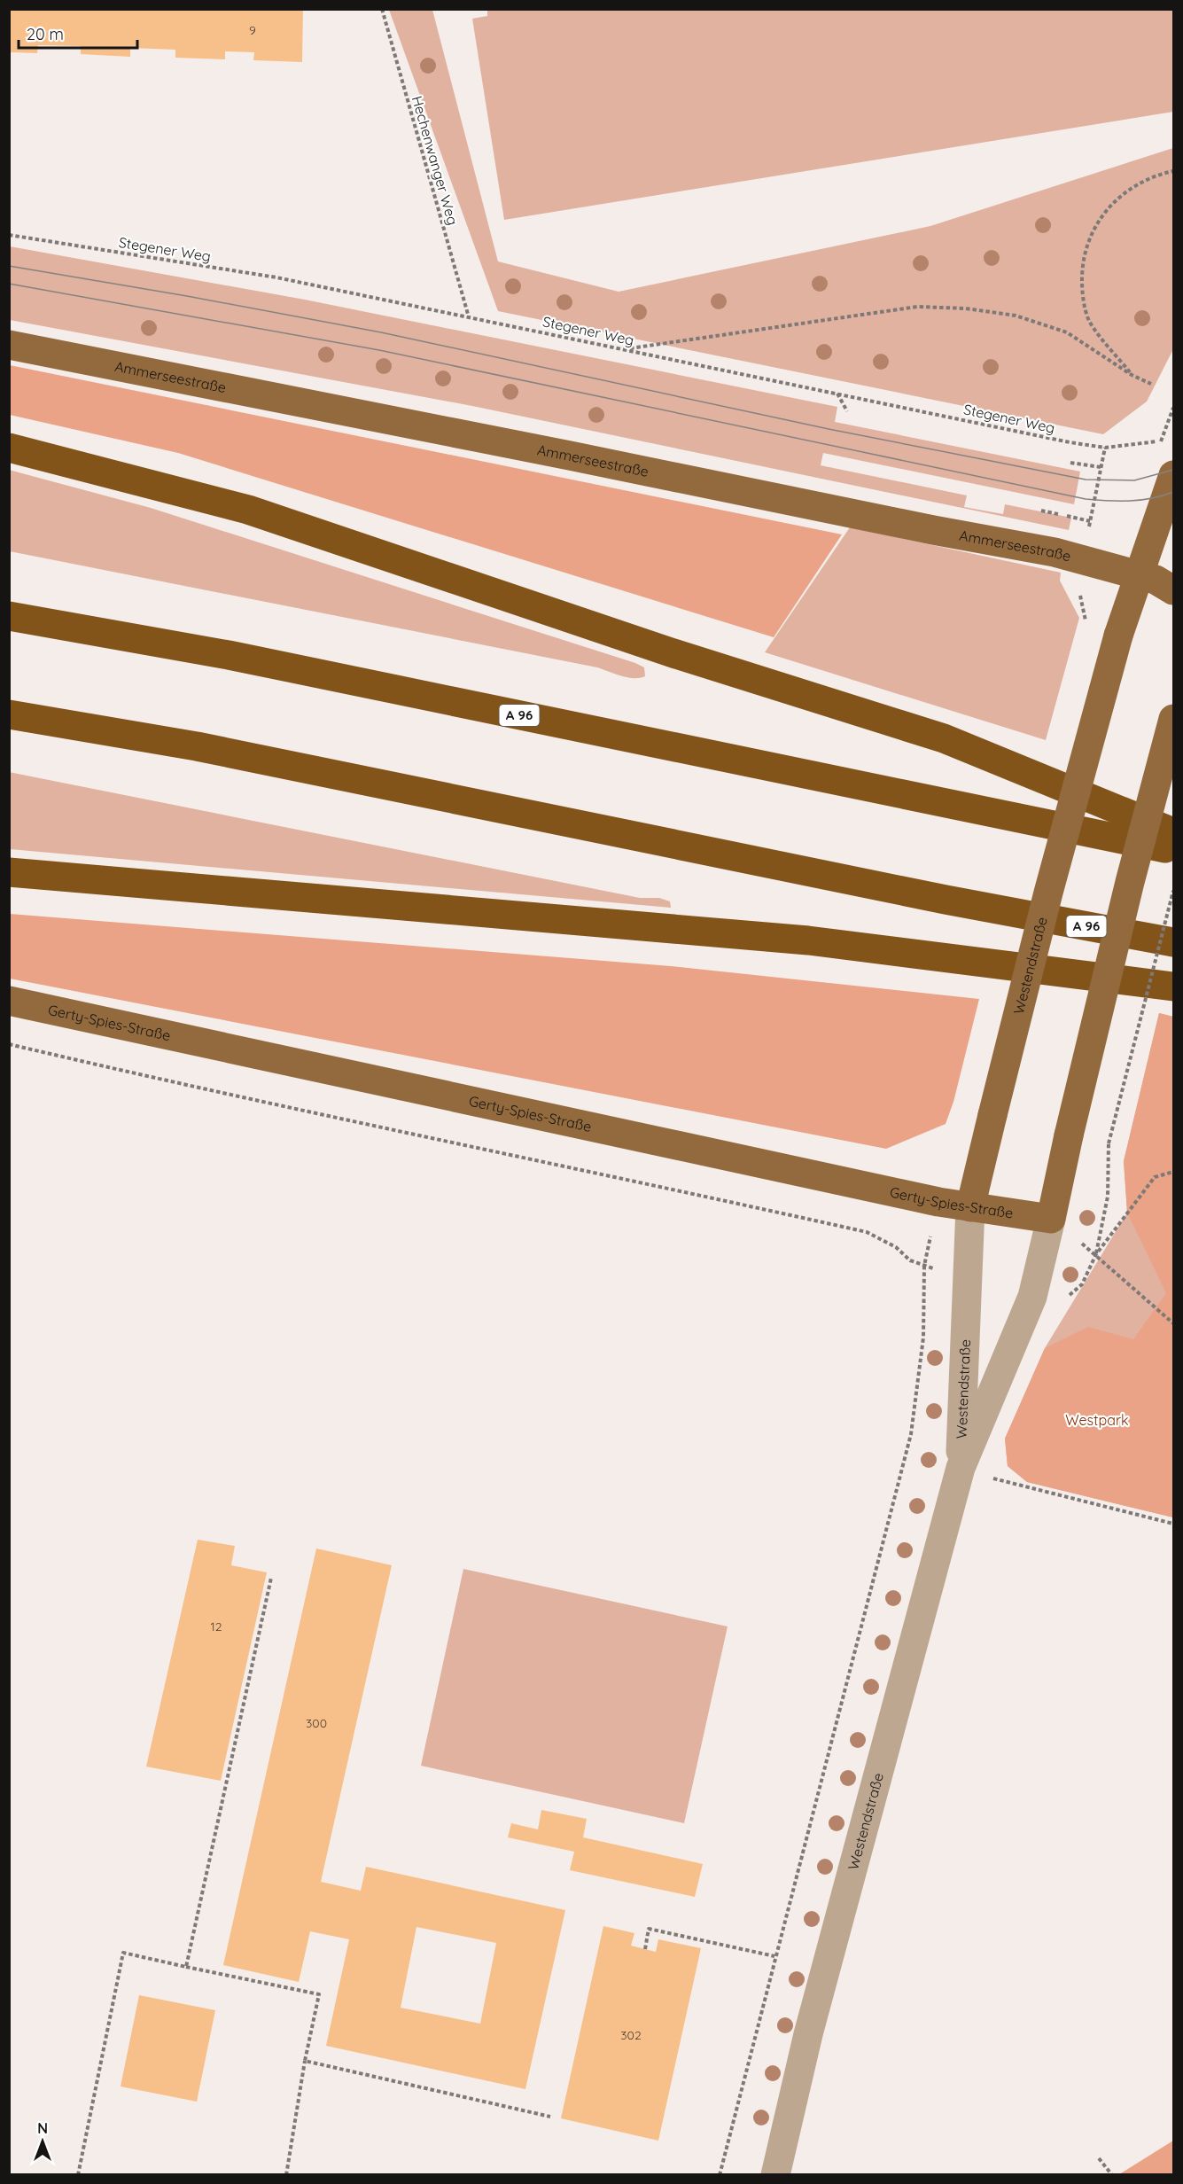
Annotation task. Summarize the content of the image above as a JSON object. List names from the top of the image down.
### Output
{
  "streets": {
    "highway": ["A 96"],
    "main road": ["Ammerseestraße", "Westendstraße", "Gerty-Spies-Straße"],
    "path": ["Hechenwanger Weg", "Stegener Weg"]
  },
  "crossings": [
    ["Hechenwanger Weg", "Stegener Weg"],
    ["Ammerseestraße", "Westendstraße"],
    ["Westendstraße", "Gerty-Spies-Straße"]
  ],
  "parks": ["Westpark"],
  "house_numbers": [
    "9",
    "12",
    "300",
    "302"
  ],
  "scale_bar": "20 m",
  "north": "top"
}
